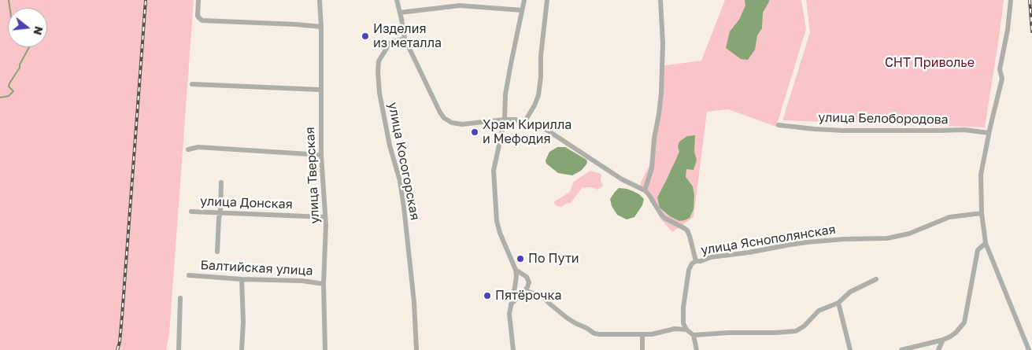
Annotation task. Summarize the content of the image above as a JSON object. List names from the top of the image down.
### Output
{
  "streets": {
    "street": [
      "улица Белобородова",
      "улица Косогорская",
      "улица Тверская",
      "улица Донская",
      "улица Яснополянская",
      "Балтийская улица"
    ]
  },
  "crossings": [
    ["улица Тверская", "улица Донская"],
    ["улица Тверская", "Балтийская улица"]
  ],
  "parks": ["СНТ Приволье"],
  "places": [
    "Изделия из металла",
    "Храм Кирилла и Мефодия",
    "По Пути",
    "Пятёрочка"
  ],
  "north": "right"
}
